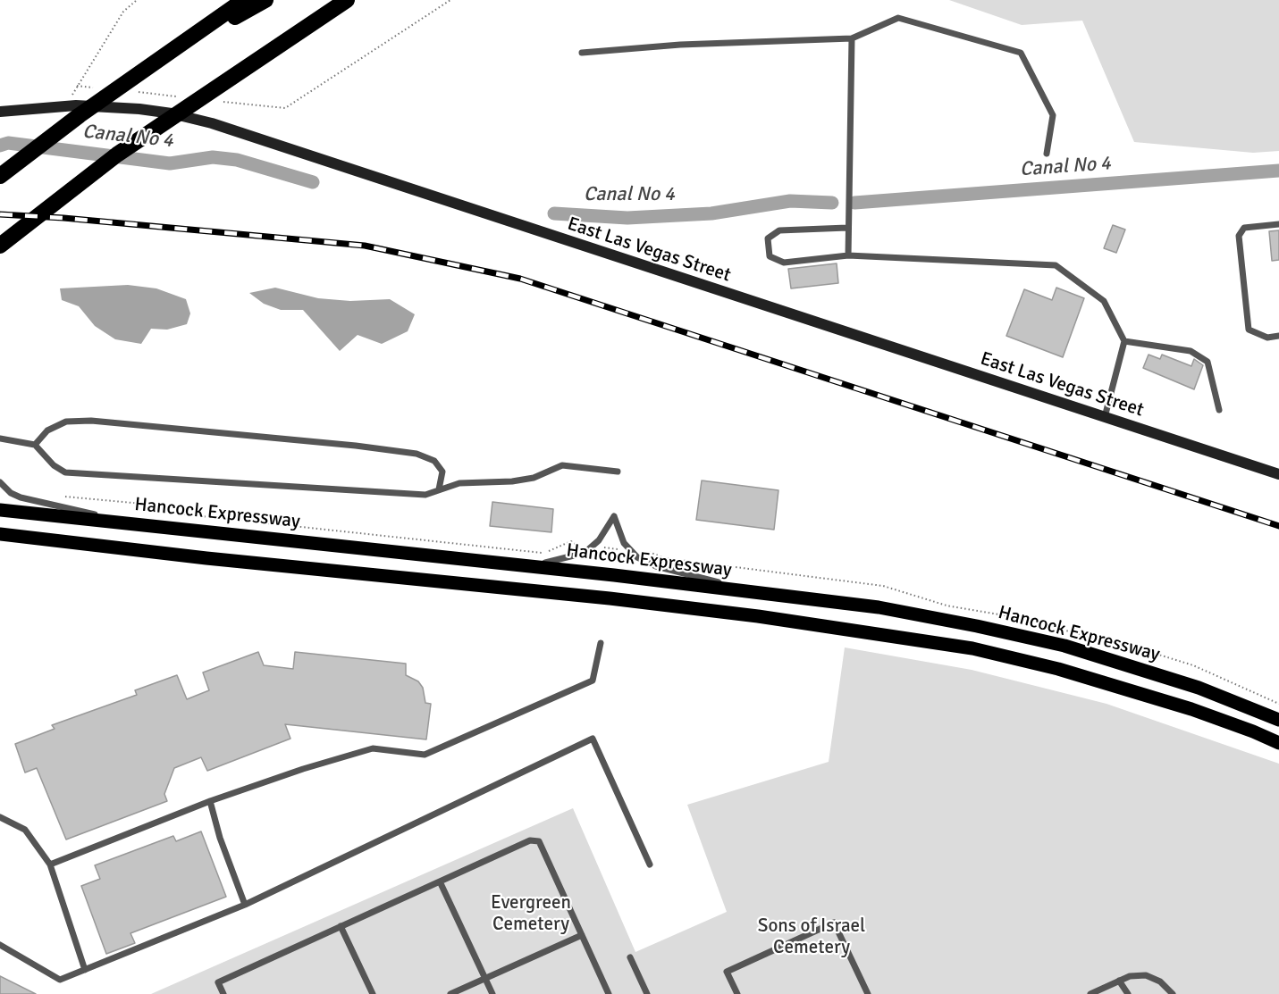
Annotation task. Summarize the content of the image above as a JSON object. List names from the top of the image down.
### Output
{
  "streets": {
    "main road": ["Hancock Expressway"],
    "street": ["East Las Vegas Street"]
  },
  "water": ["Canal No 4"],
  "parks": ["Evergreen Cemetery", "Sons of Israel Cemetery"]
}
